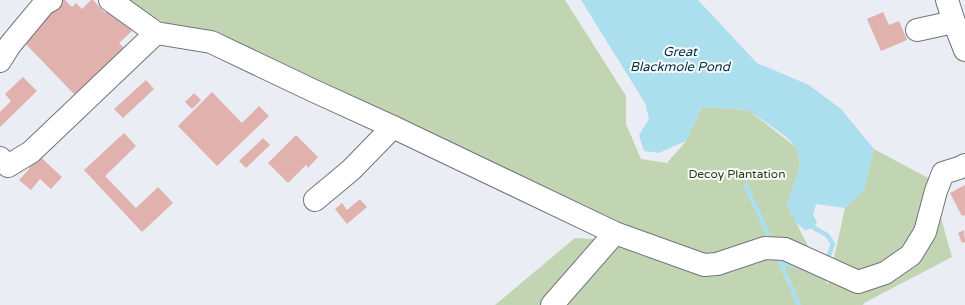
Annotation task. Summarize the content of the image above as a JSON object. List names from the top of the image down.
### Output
{
  "water": ["Great Blackmole Pond"],
  "parks": ["Decoy Plantation"]
}
